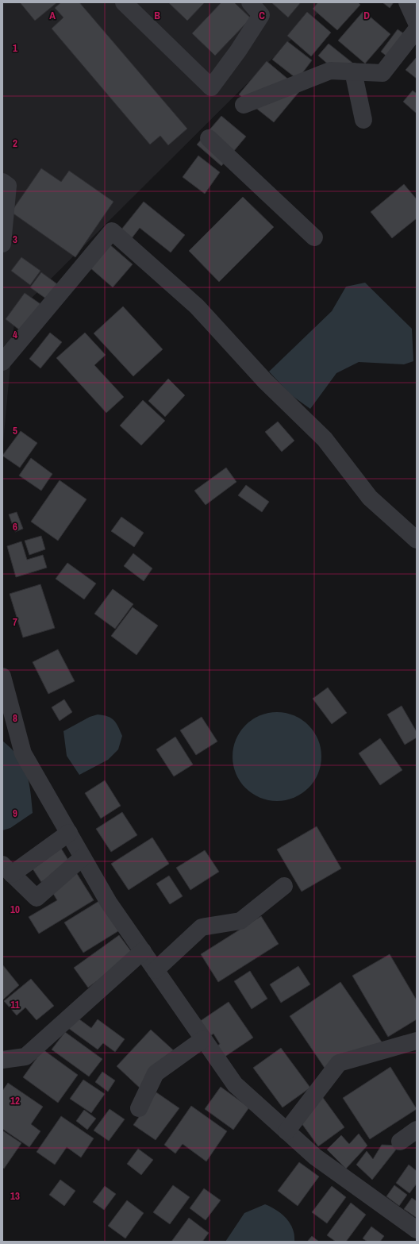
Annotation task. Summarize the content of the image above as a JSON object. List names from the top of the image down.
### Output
{
  "grid": {
    "columns": [
      "A",
      "B",
      "C",
      "D"
    ],
    "rows": [
      "1",
      "2",
      "3",
      "4",
      "5",
      "6",
      "7",
      "8",
      "9",
      "10",
      "11",
      "12",
      "13"
    ]
  }
}
